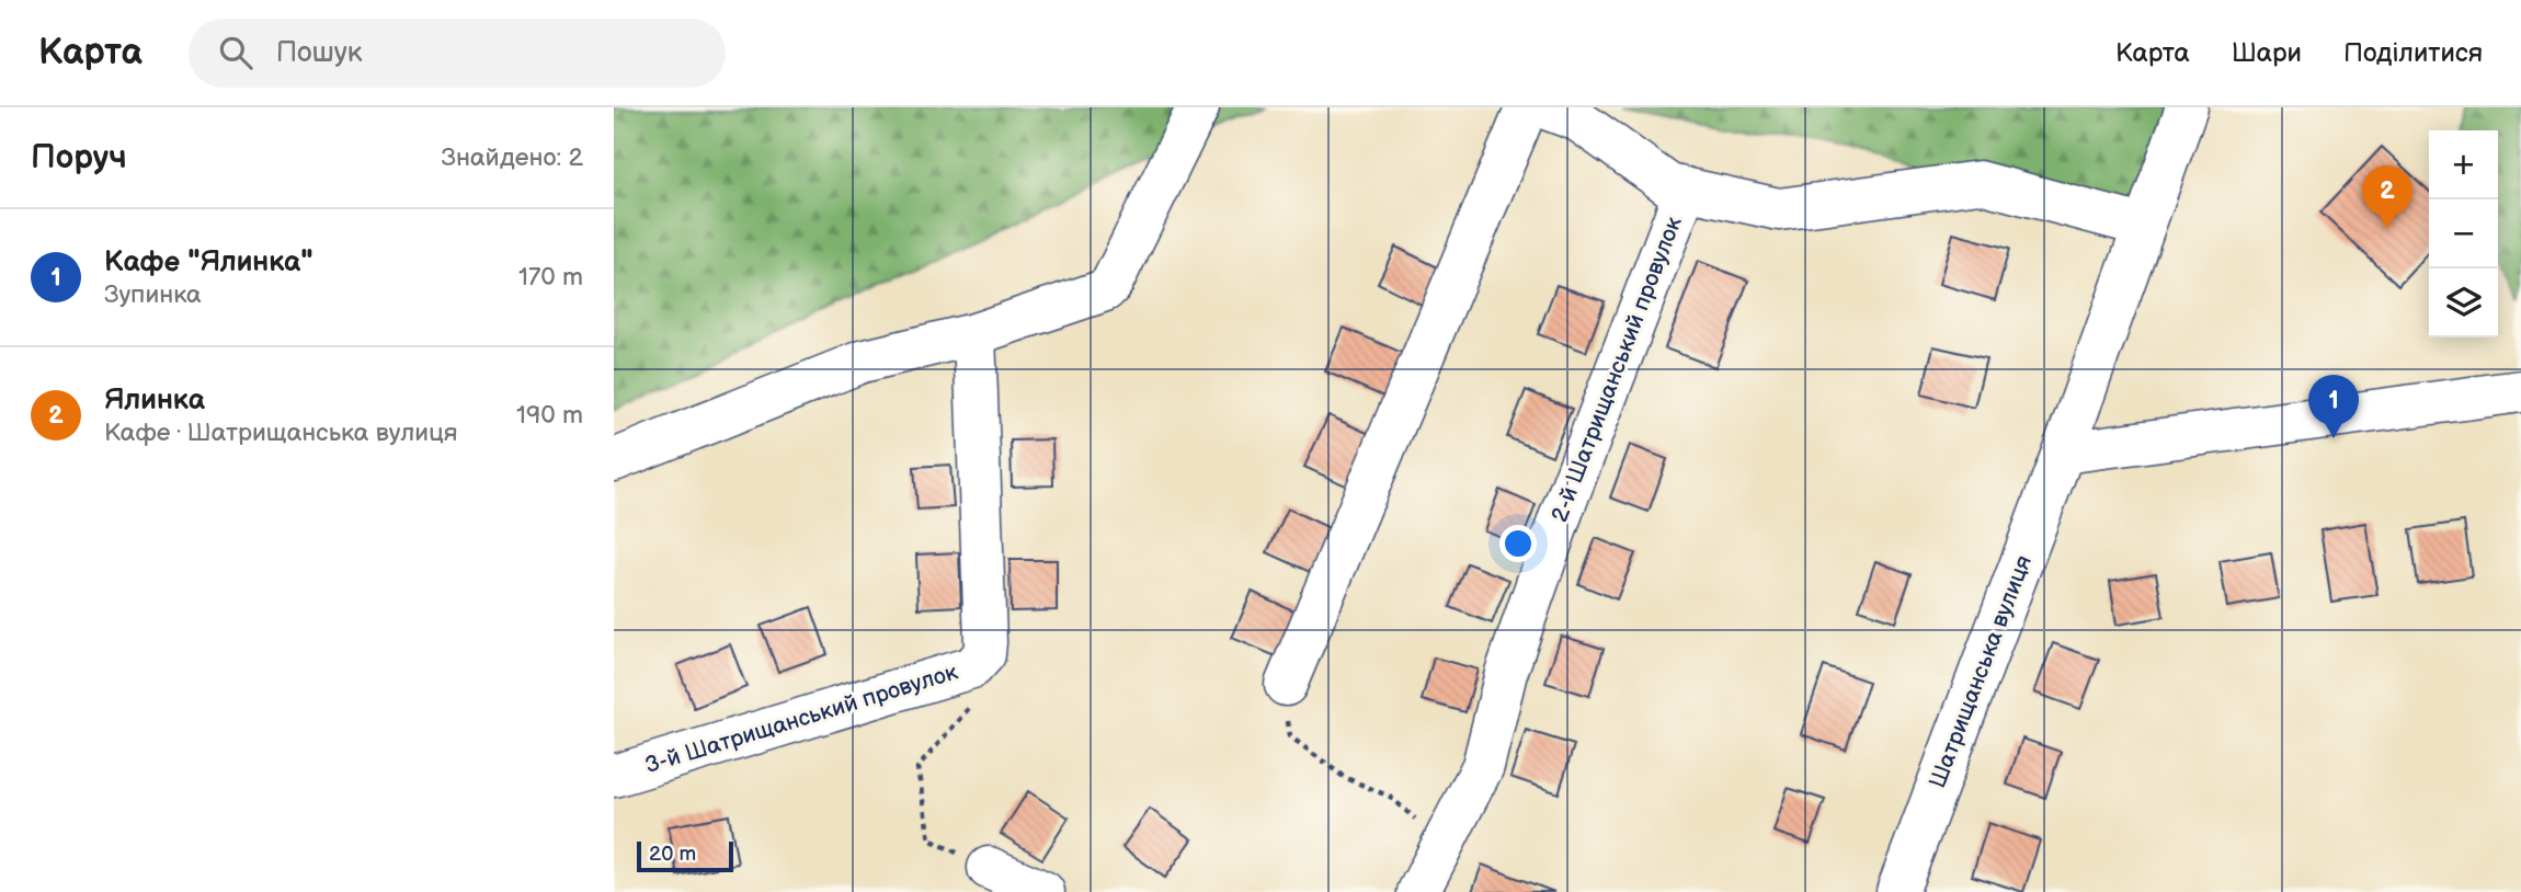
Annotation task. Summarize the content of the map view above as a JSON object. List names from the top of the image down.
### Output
{
  "streets": {
    "street": ["2-й Шатрищанський провулок", "Шатрищанська вулиця", "3-й Шатрищанський провулок"]
  },
  "scale_bar": "20 m",
  "page": {
    "header": "Карта",
    "search": "Пошук",
    "nav": ["Карта", "Шари", "Поділитися"],
    "heading": ["Поруч", "Знайдено: 2"],
    "map_buttons": ["+", "−"],
    "pins": ["2", "1"],
    "list": [
      {
        "mark": "1",
        "name": "Кафе \"Ялинка\"",
        "note": "Зупинка",
        "value": "170 m"
      },
      {
        "mark": "2",
        "name": "Ялинка",
        "note": "Кафе · Шатрищанська вулиця",
        "value": "190 m"
      }
    ],
    "scale": "20 m"
  }
}
